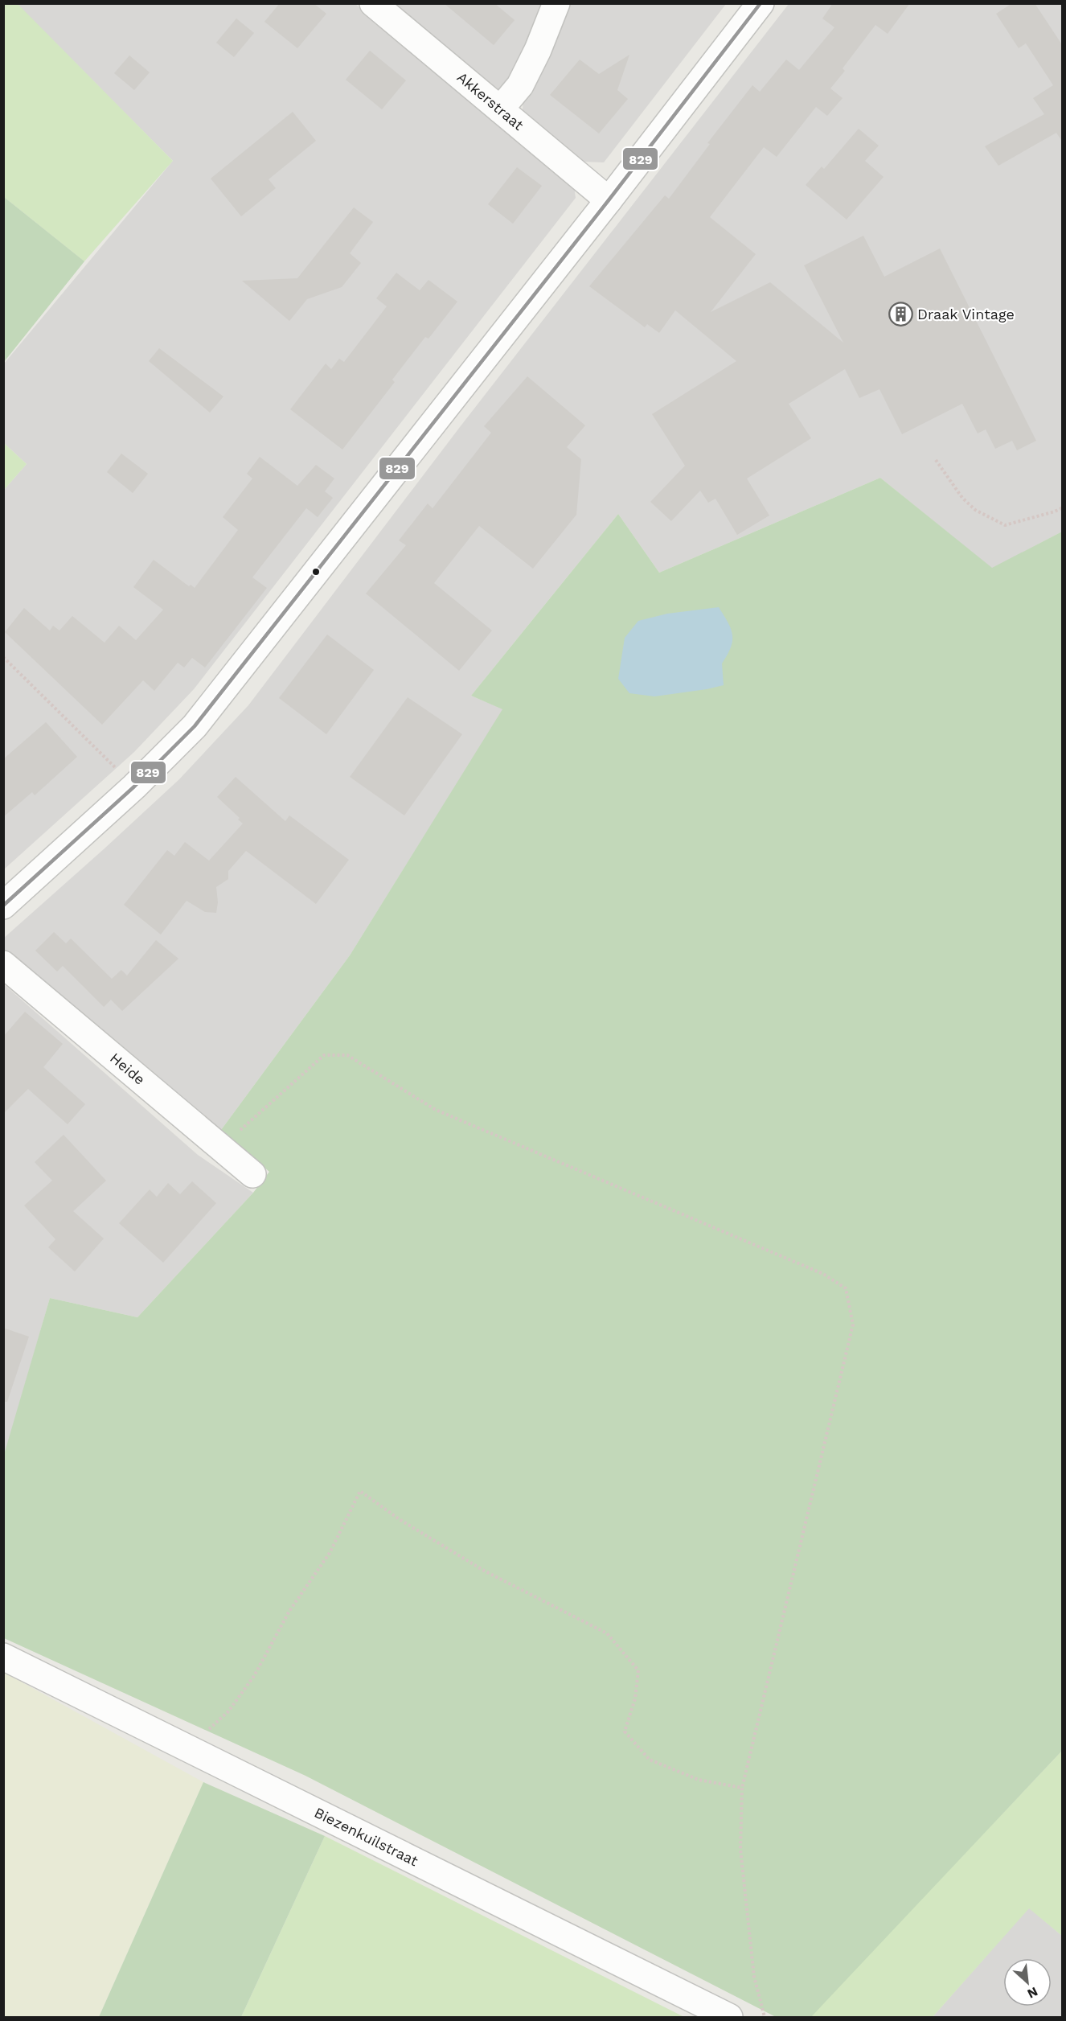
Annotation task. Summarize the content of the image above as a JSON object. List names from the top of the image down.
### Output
{
  "streets": {
    "street": ["Akkerstraat", "Heide", "Biezenkuilstraat"]
  },
  "places": {
    "building": ["Draak Vintage"]
  },
  "lines": ["transit line 829"],
  "north": "bottom right"
}
